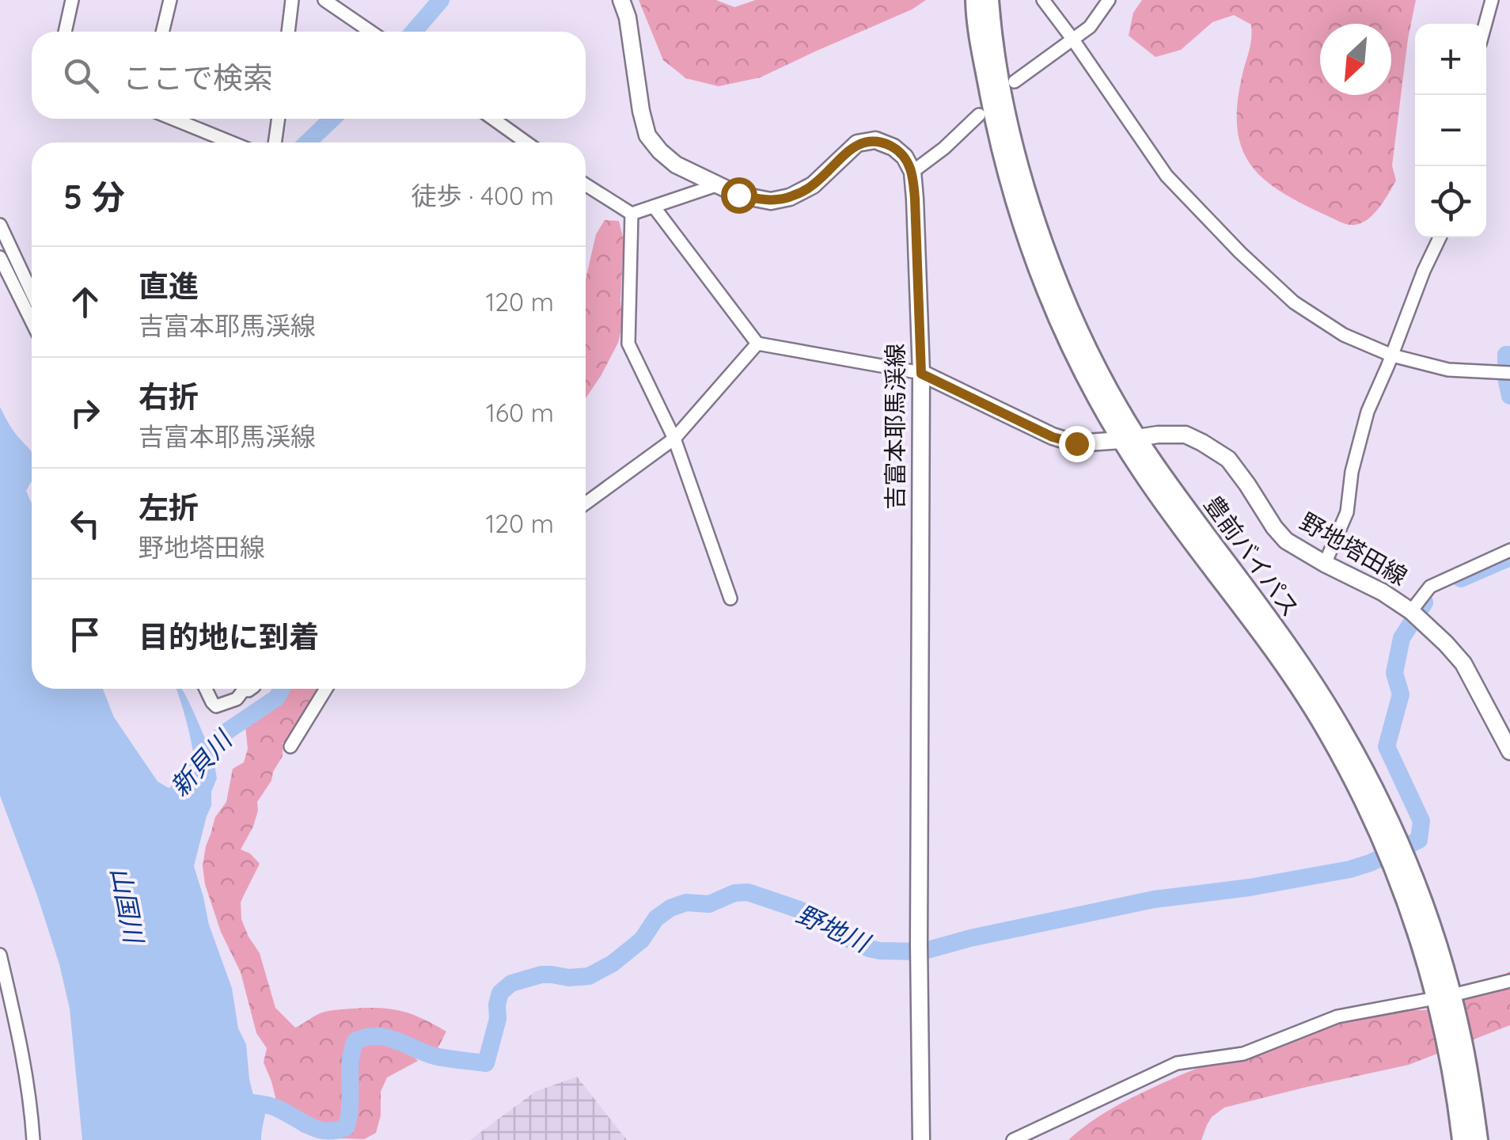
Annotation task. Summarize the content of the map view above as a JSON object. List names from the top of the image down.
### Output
{
  "streets": {
    "highway": ["豊前バイパス"],
    "main road": ["吉富本耶馬渓線", "野地塔田線"]
  },
  "crossings": [
    ["吉富本耶馬渓線", "野地塔田線"],
    ["野地塔田線", "豊前バイパス"]
  ],
  "water": ["新貝川", "山国川", "野地川"],
  "north": "bottom left",
  "page": {
    "map_buttons": ["+", "−"],
    "search": "ここで検索",
    "heading": ["5 分", "徒歩 · 400 m"],
    "list": [
      ["直進", "吉富本耶馬渓線", "120 m"],
      ["右折", "吉富本耶馬渓線", "160 m"],
      ["左折", "野地塔田線", "120 m"],
      "目的地に到着"
    ]
  }
}
